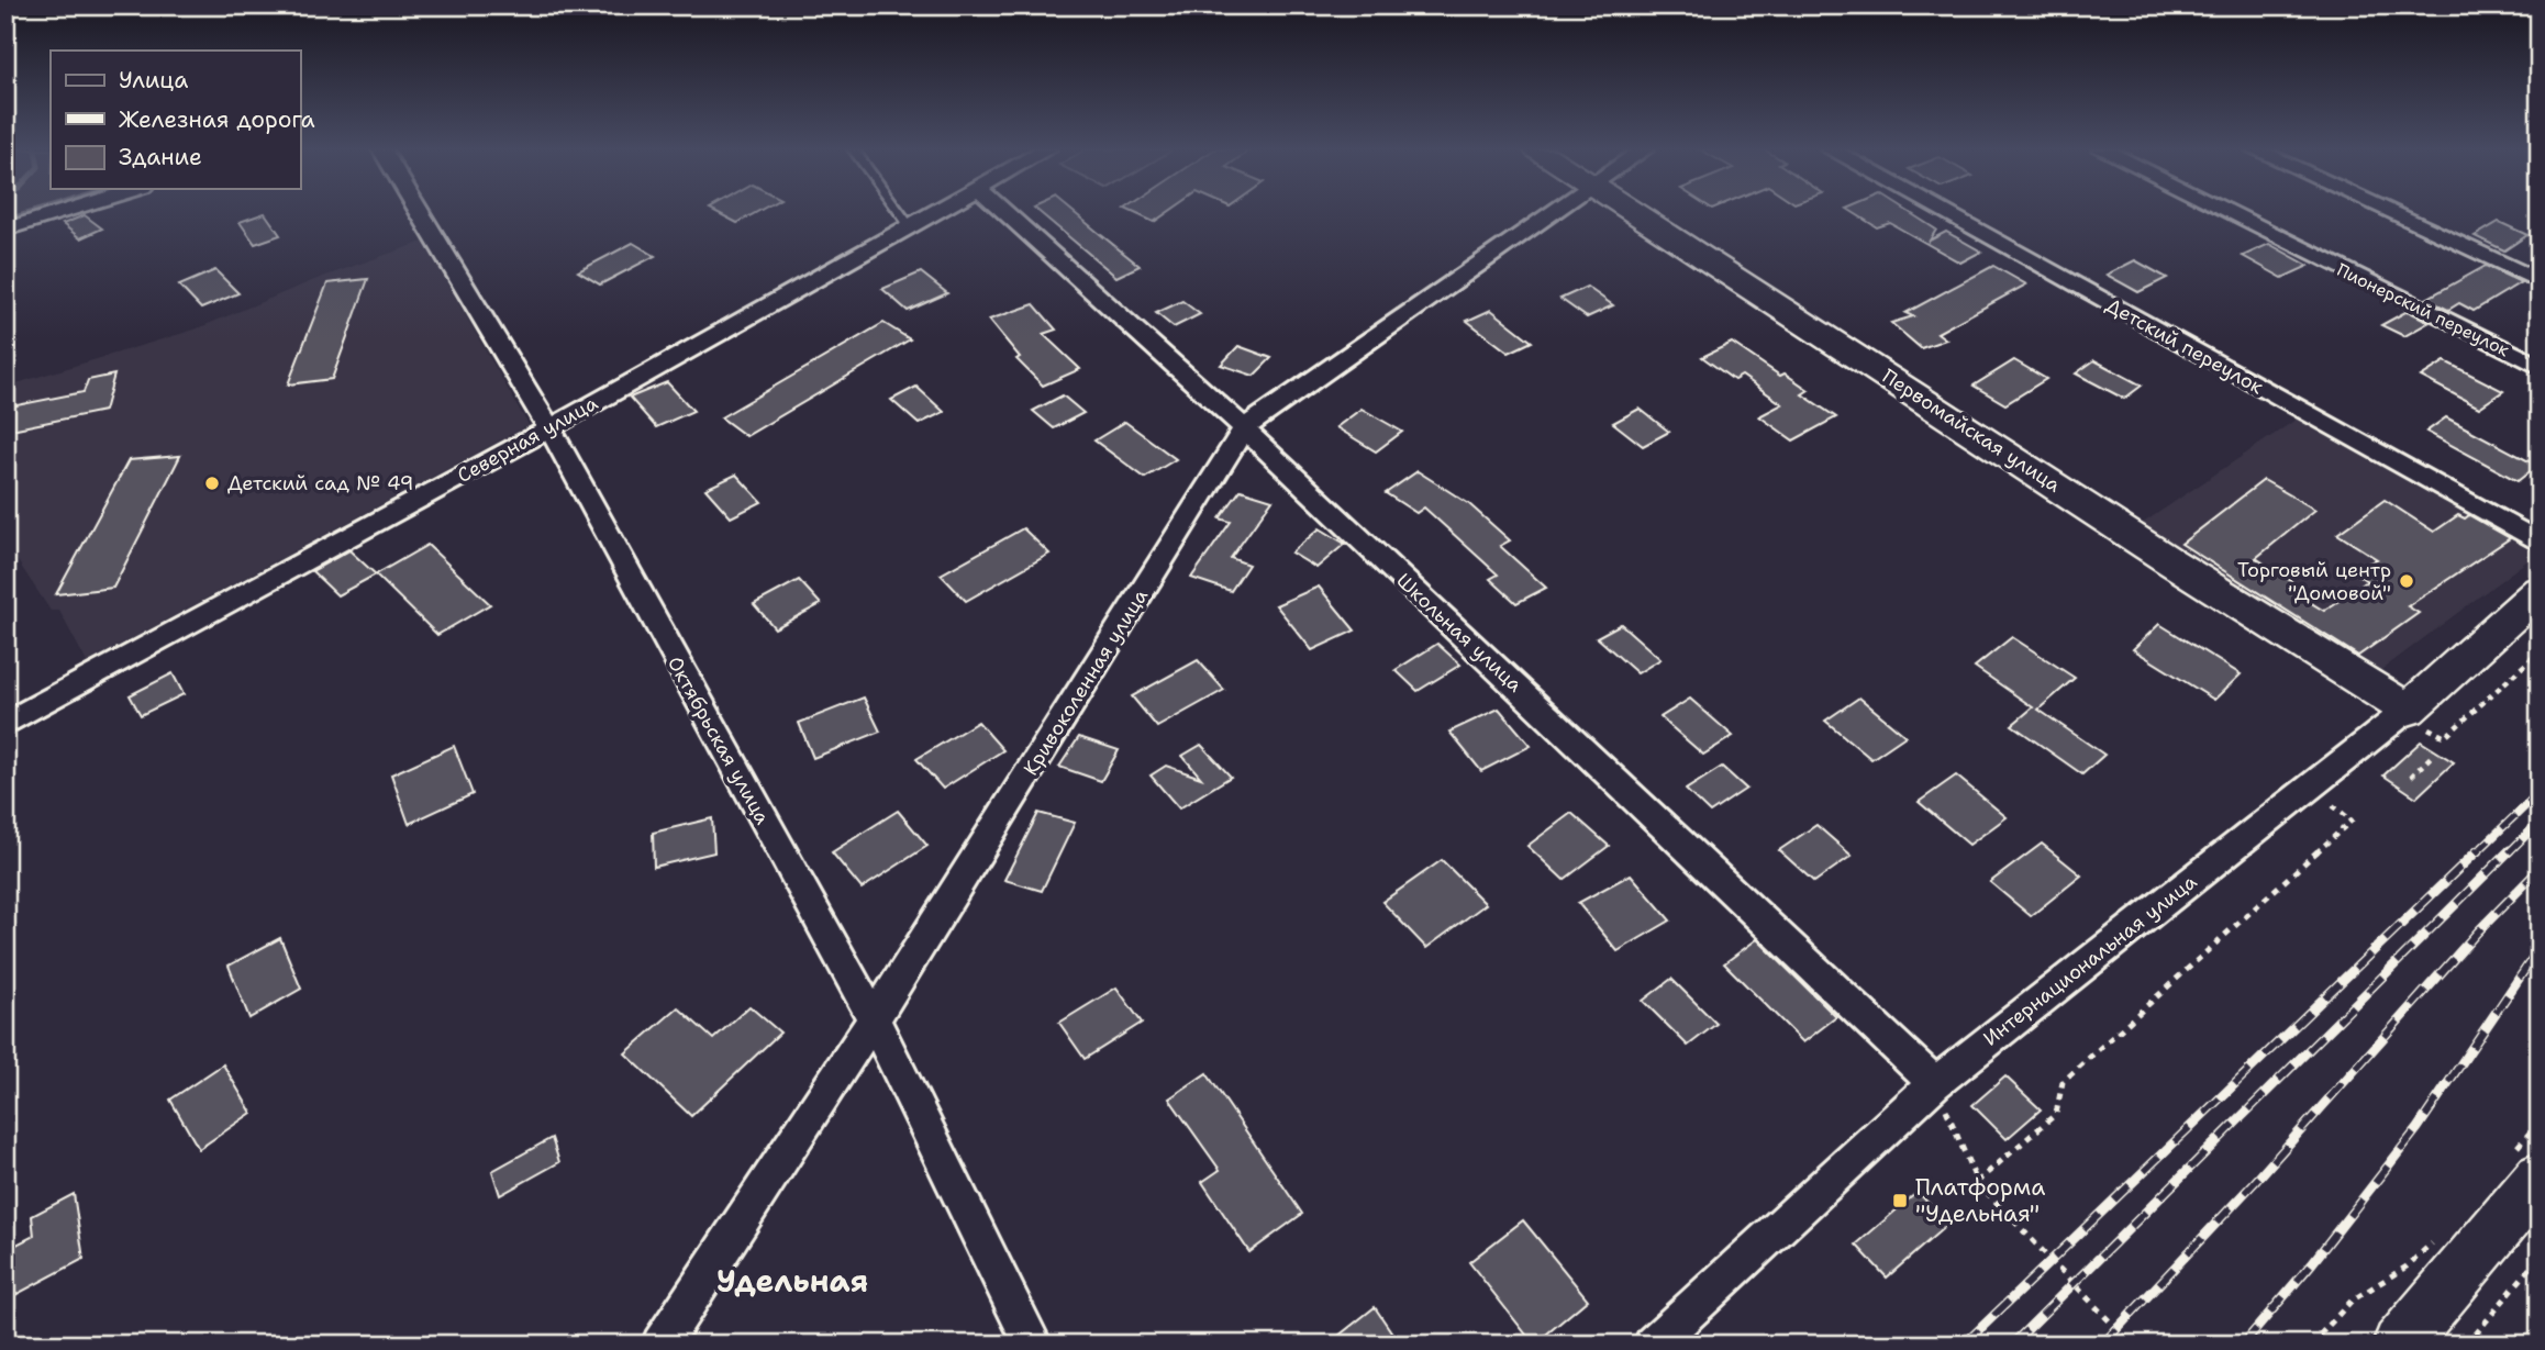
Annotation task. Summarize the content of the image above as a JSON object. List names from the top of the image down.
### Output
{
  "streets": {
    "main road": ["Первомайская улица", "Интернациональная улица"],
    "street": [
      "Пионерский переулок",
      "Детский переулок",
      "Северная улица",
      "Школьная улица",
      "Кривоколенная улица",
      "Октябрьская улица"
    ]
  },
  "crossings": [
    ["Первомайская улица", "Интернациональная улица"],
    ["Северная улица", "Октябрьская улица"],
    ["Школьная улица", "Кривоколенная улица"],
    ["Школьная улица", "Интернациональная улица"],
    ["Кривоколенная улица", "Октябрьская улица"]
  ],
  "districts": ["Удельная"],
  "places": {
    "other": ["Детский сад № 49", "Торговый центр \"Домовой\""],
    "transit": ["Платформа \"Удельная\""]
  },
  "legend": ["Улица", "Железная дорога", "Здание"]
}
